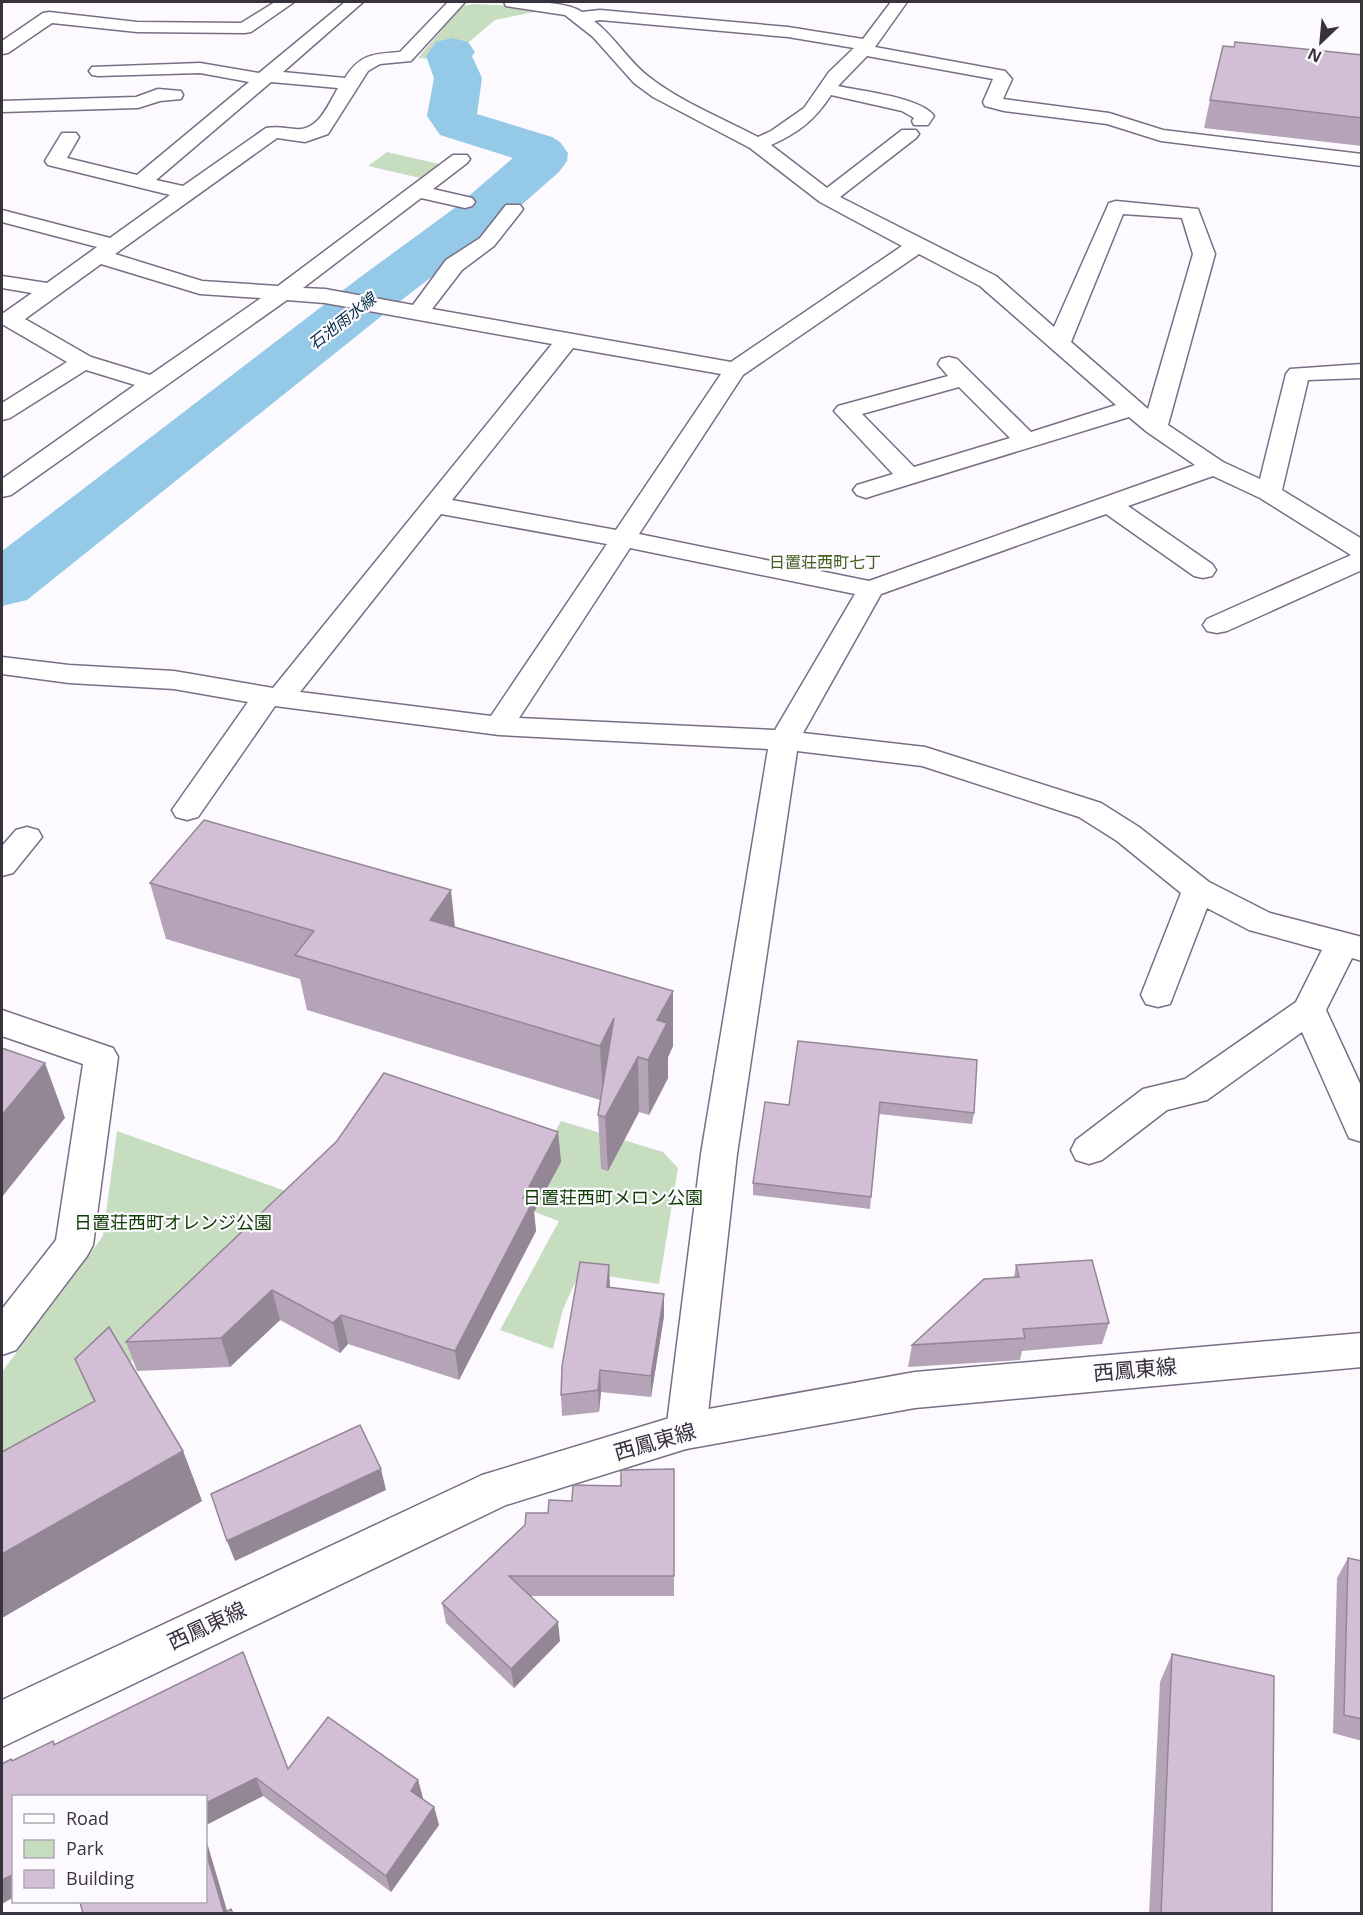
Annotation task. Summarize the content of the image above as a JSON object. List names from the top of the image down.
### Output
{
  "streets": {
    "street": ["西鳳東線"]
  },
  "districts": ["日置荘西町七丁"],
  "water": ["石池雨水線"],
  "parks": ["日置荘西町メロン公園", "日置荘西町オレンジ公園"],
  "legend": ["Road", "Park", "Building"],
  "north": "bottom left"
}
